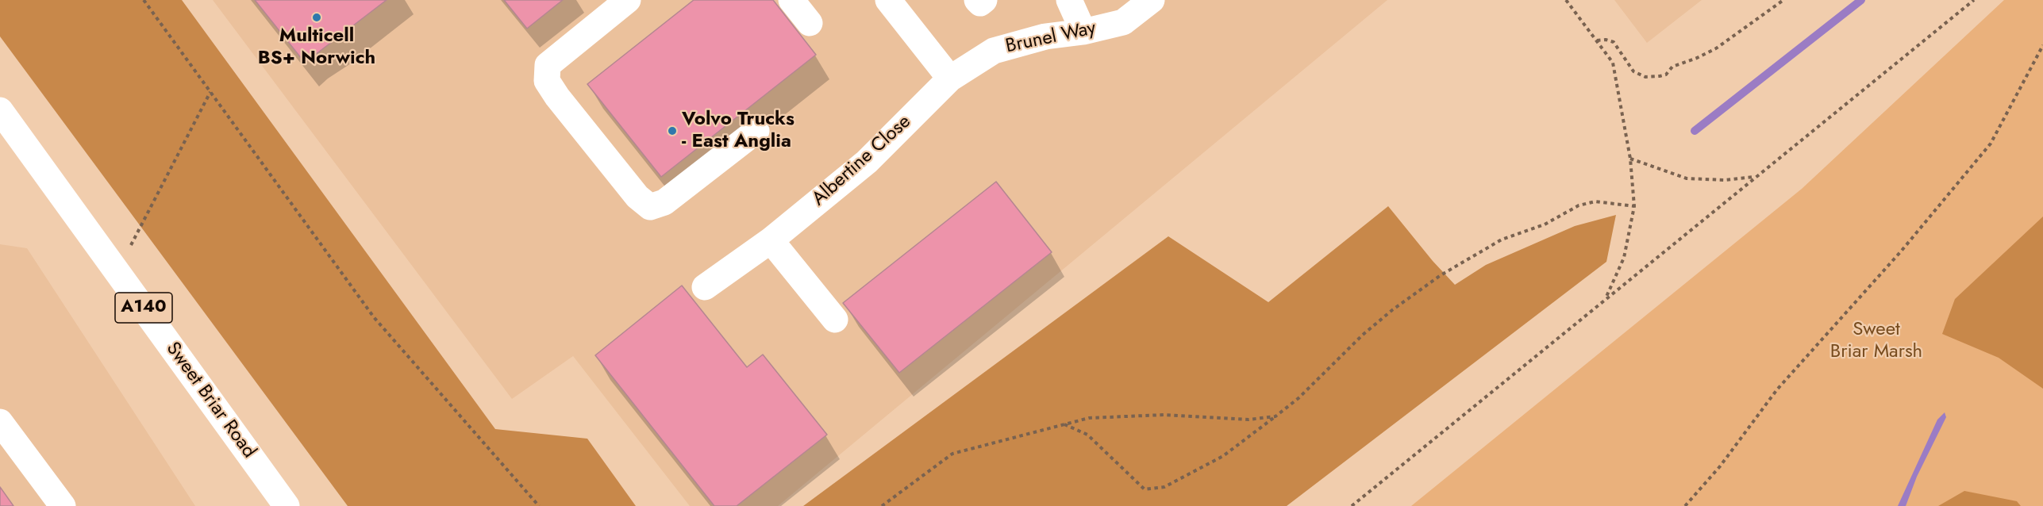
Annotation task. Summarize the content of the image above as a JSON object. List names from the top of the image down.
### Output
{
  "streets": {
    "main road": [
      "Brunel Way",
      "Albertine Close",
      "A140",
      "Sweet Briar Road"
    ]
  },
  "crossings": [
    ["Brunel Way", "Albertine Close"]
  ],
  "parks": ["Sweet Briar Marsh"],
  "places": ["Multicell BS+ Norwich", "Volvo Trucks - East Anglia"]
}
